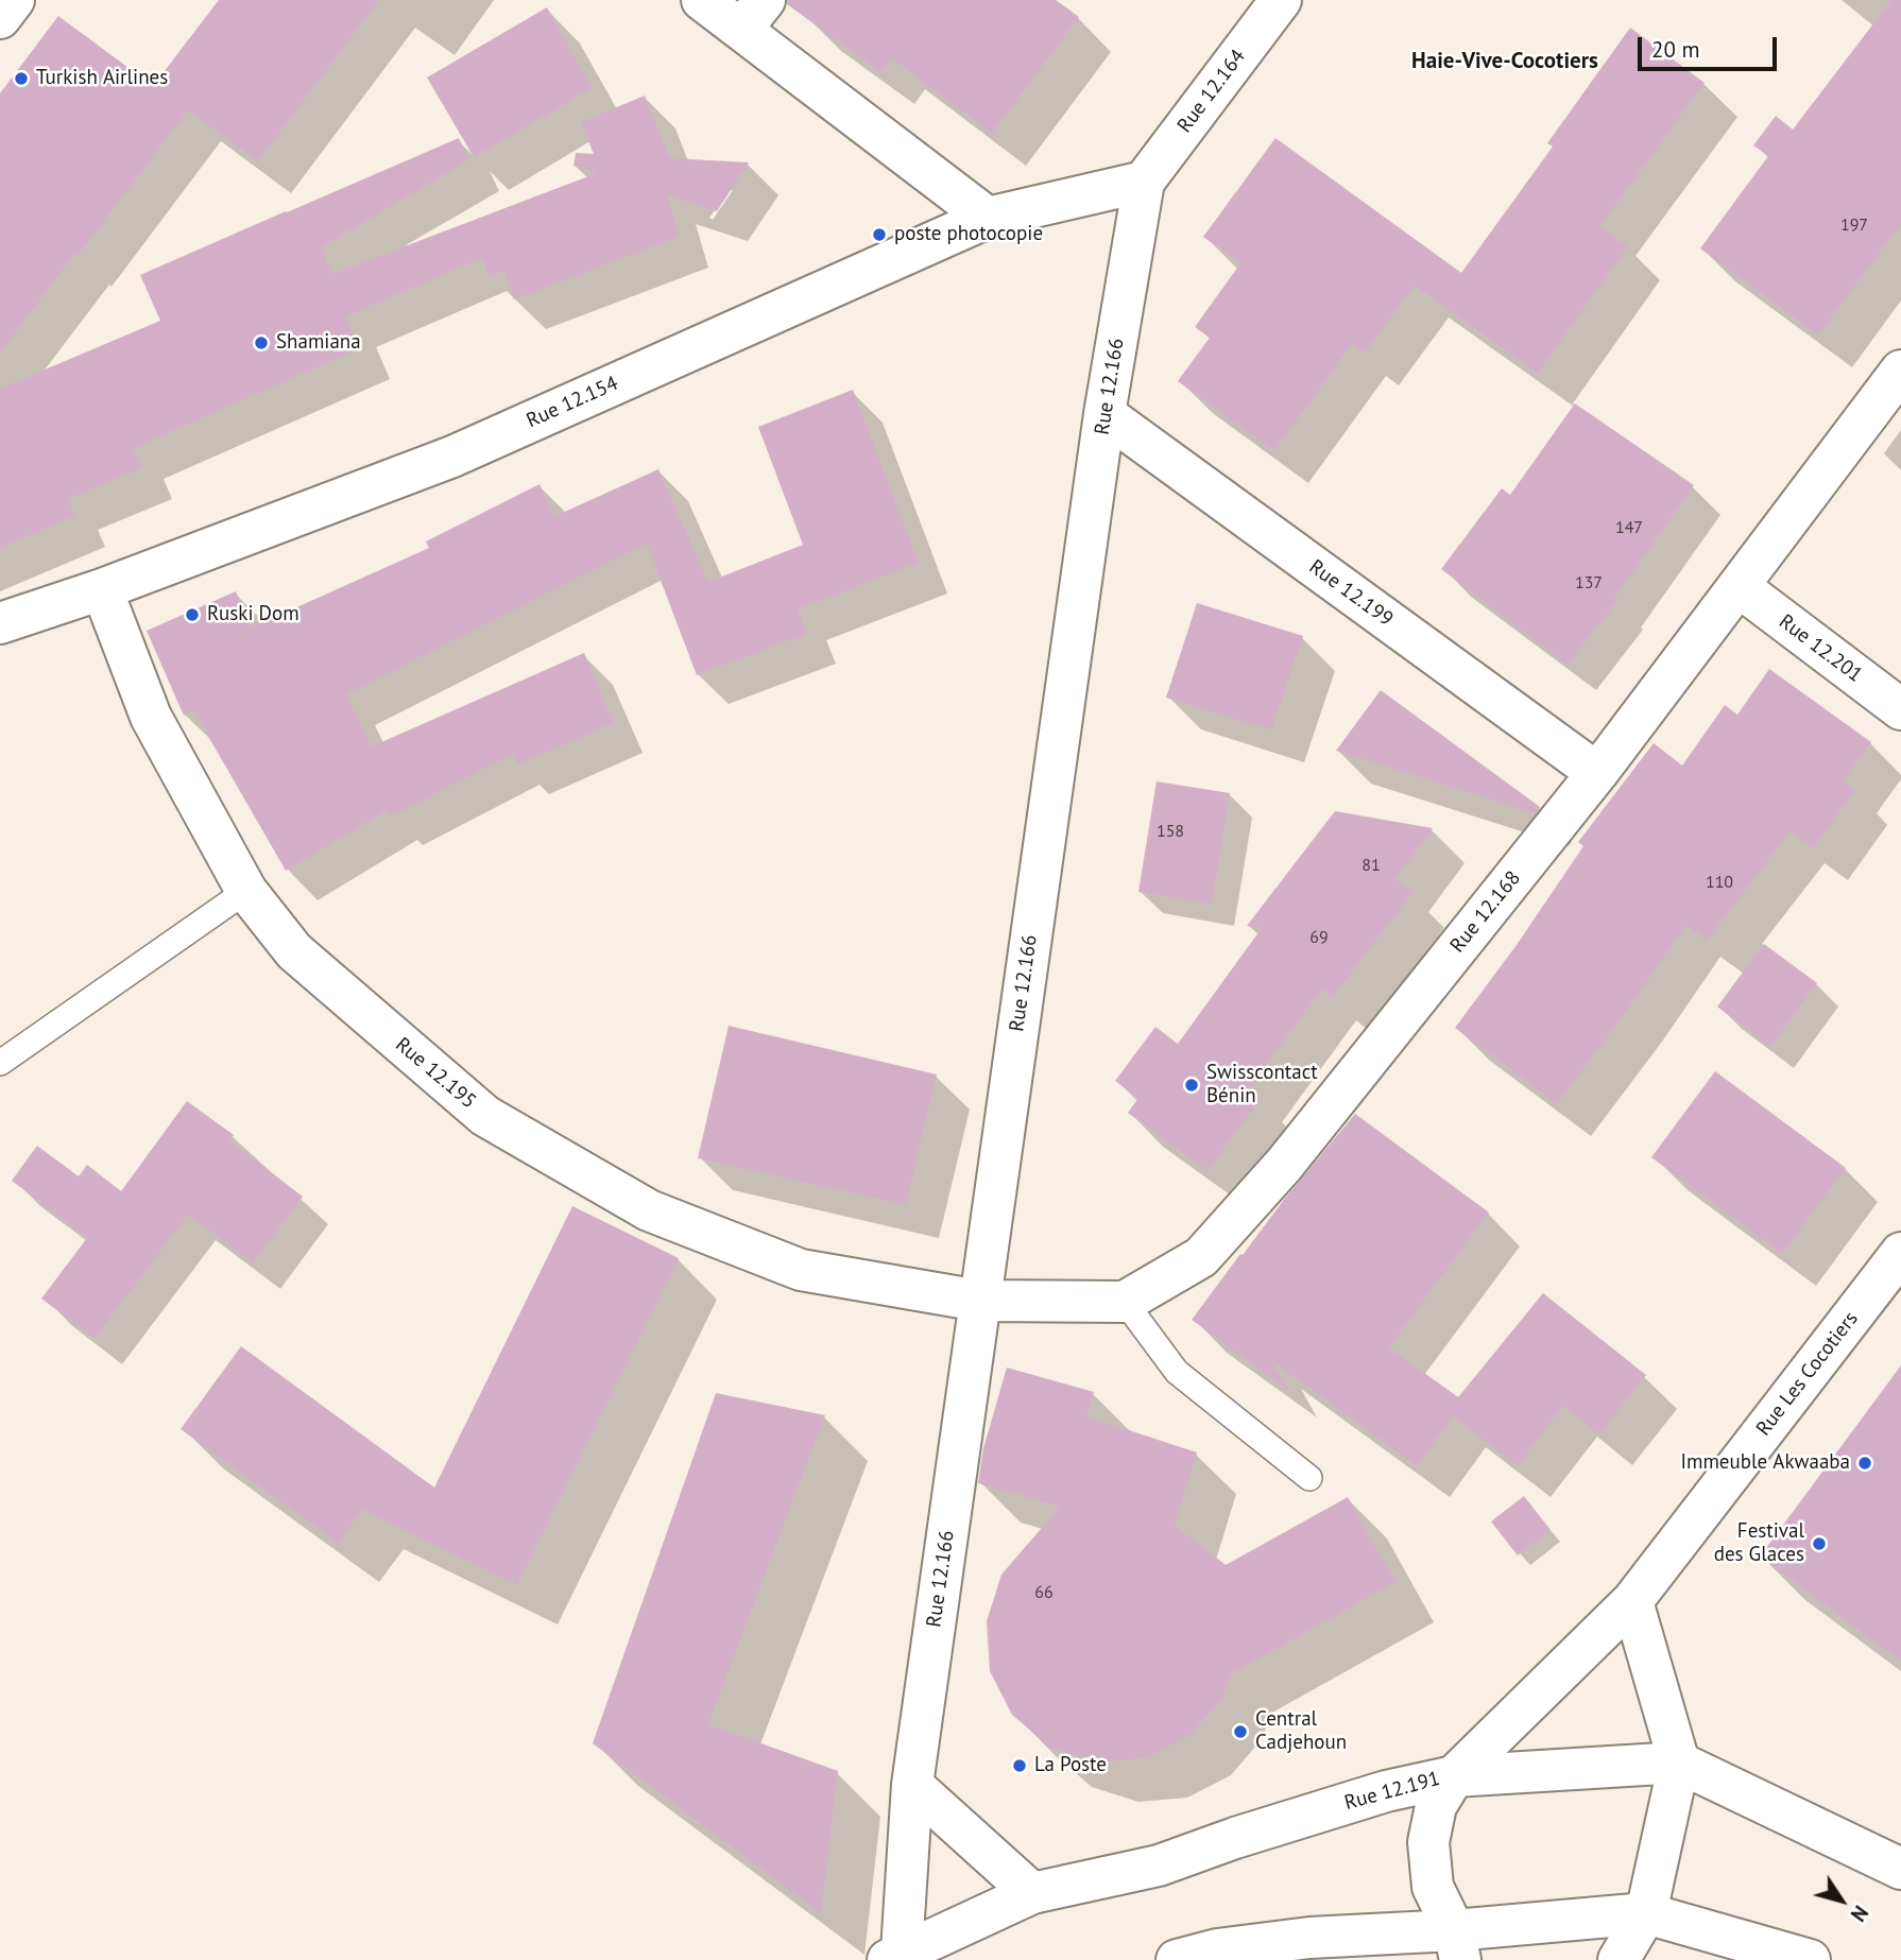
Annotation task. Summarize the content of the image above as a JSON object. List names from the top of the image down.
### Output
{
  "streets": {
    "street": [
      "Rue 12.164",
      "Rue 12.166",
      "Rue 12.154",
      "Rue 12.199",
      "Rue 12.201",
      "Rue 12.168",
      "Rue 12.195",
      "Rue Les Cocotiers",
      "Rue 12.191"
    ]
  },
  "crossings": [
    ["Rue 12.164", "Rue 12.166"],
    ["Rue 12.164", "Rue 12.154"],
    ["Rue 12.166", "Rue 12.154"],
    ["Rue 12.166", "Rue 12.199"],
    ["Rue 12.166", "Rue 12.195"],
    ["Rue 12.166", "Rue 12.191"],
    ["Rue 12.154", "Rue 12.195"],
    ["Rue 12.199", "Rue 12.168"],
    ["Rue 12.201", "Rue 12.168"],
    ["Rue Les Cocotiers", "Rue 12.191"]
  ],
  "districts": ["Haie-Vive-Cocotiers"],
  "places": [
    "Turkish Airlines",
    "poste photocopie",
    "Shamiana",
    "Ruski Dom",
    "Swisscontact Bénin",
    "Immeuble Akwaaba",
    "Festival des Glaces",
    "Central Cadjehoun",
    "La Poste"
  ],
  "house_numbers": [
    "197",
    "147",
    "137",
    "158",
    "81",
    "110",
    "69",
    "66"
  ],
  "scale_bar": "20 m",
  "north": "bottom right"
}
